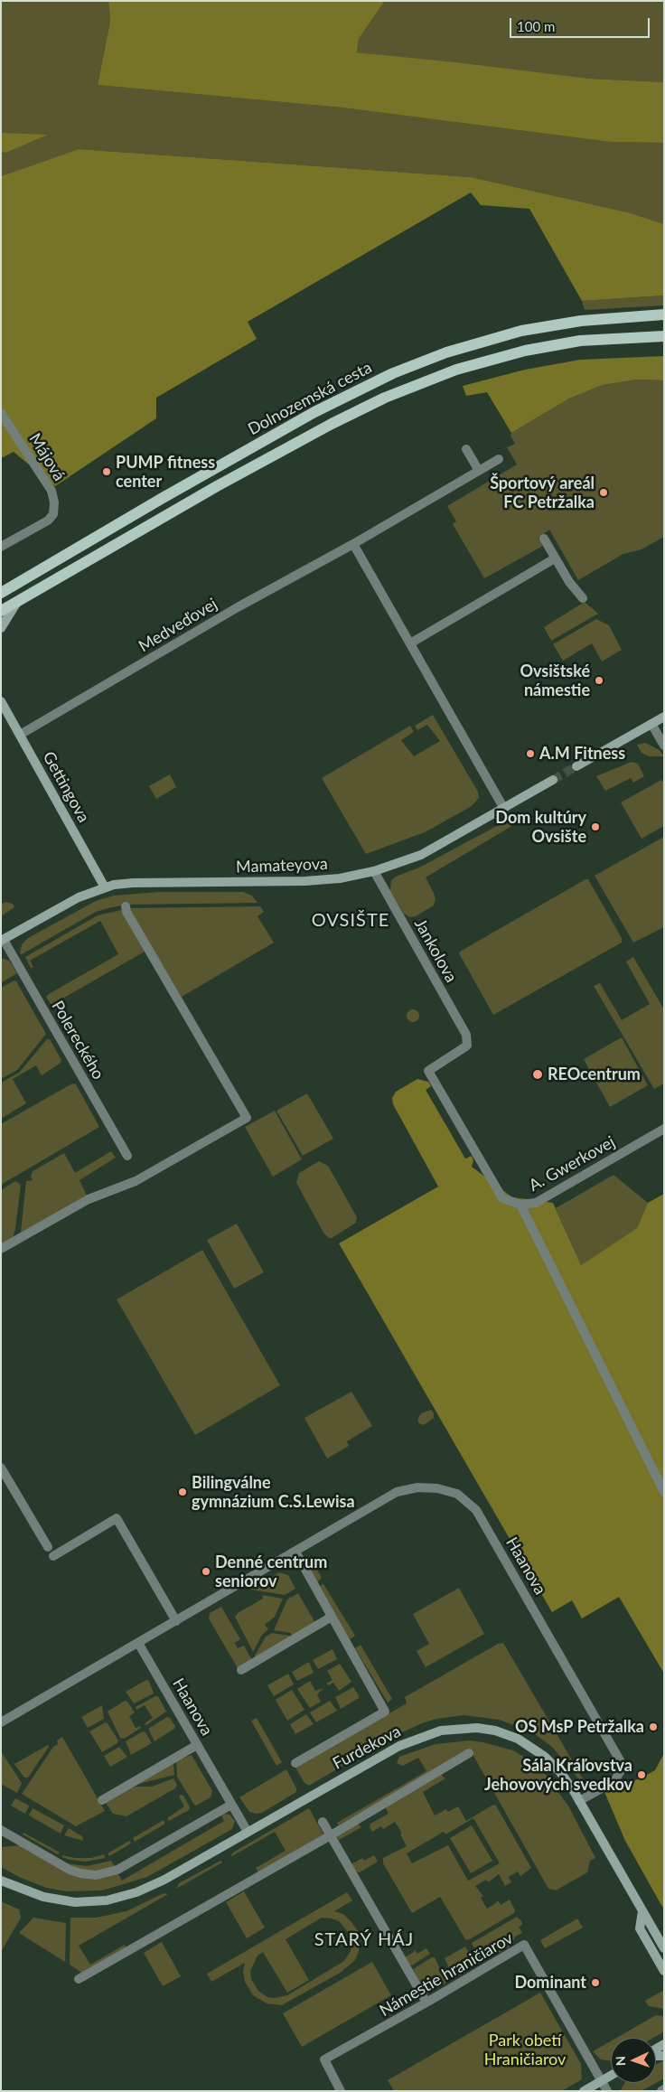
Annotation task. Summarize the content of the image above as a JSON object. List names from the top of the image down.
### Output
{
  "streets": {
    "main road": ["Dolnozemská cesta"],
    "street": [
      "Májová",
      "Medveďovej",
      "Gettingova",
      "Mamateyova",
      "Jankolova",
      "Polereckého",
      "A. Gwerkovej",
      "Haanova",
      "Furdekova",
      "Námestie hraničiarov"
    ]
  },
  "crossings": [
    ["Medveďovej", "Gettingova"],
    ["Gettingova", "Mamateyova"],
    ["Mamateyova", "Jankolova"],
    ["Mamateyova", "Polereckého"],
    ["Jankolova", "A. Gwerkovej"],
    ["Haanova", "Furdekova"]
  ],
  "districts": ["OVSIŠTE", "STARÝ HÁJ"],
  "parks": ["Park obetí Hraničiarov"],
  "places": [
    "PUMP fitness center",
    "Športový areál FC Petržalka",
    "Ovsištské námestie",
    "A.M Fitness",
    "Dom kultúry Ovsište",
    "REOcentrum",
    "Bilingválne gymnázium C.S.Lewisa",
    "Denné centrum seniorov",
    "OS MsP Petržalka",
    "Sála Kráľovstva Jehovových svedkov",
    "Dominant"
  ],
  "scale_bar": "100 m",
  "north": "left"
}
